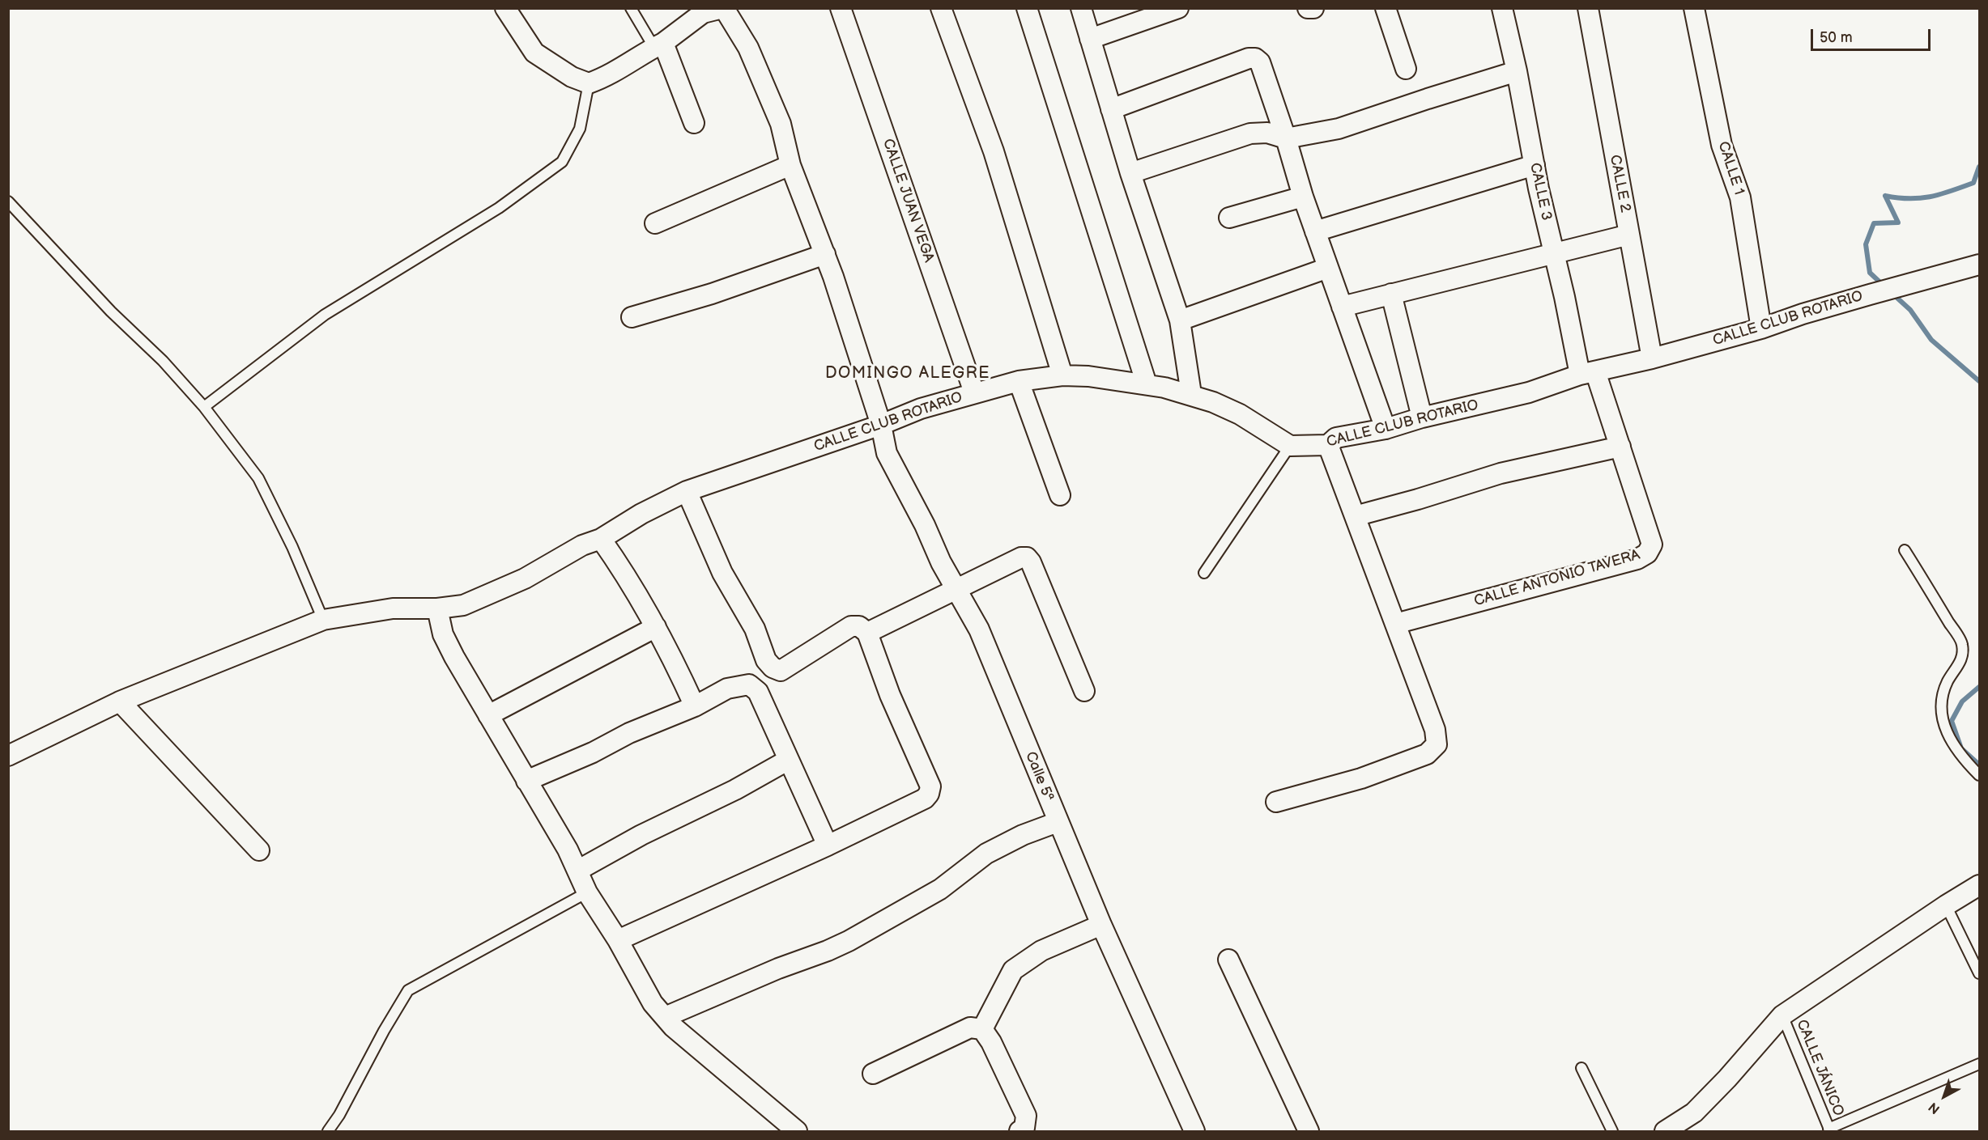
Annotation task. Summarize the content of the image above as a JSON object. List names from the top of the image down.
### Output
{
  "streets": {
    "street": [
      "CALLE 1",
      "CALLE 2",
      "CALLE 3",
      "CALLE JUAN VEGA",
      "CALLE CLUB ROTARIO",
      "CALLE ANTONIO TAVERA",
      "Calle 5ª"
    ],
    "lane": ["CALLE JÁNICO"]
  },
  "crossings": [
    ["CALLE 1", "CALLE CLUB ROTARIO"],
    ["CALLE 2", "CALLE CLUB ROTARIO"],
    ["CALLE 3", "CALLE CLUB ROTARIO"],
    ["CALLE 3", "CALLE ANTONIO TAVERA"],
    ["CALLE JUAN VEGA", "CALLE CLUB ROTARIO"],
    ["CALLE CLUB ROTARIO", "CALLE ANTONIO TAVERA"],
    ["CALLE CLUB ROTARIO", "Calle 5ª"]
  ],
  "districts": ["DOMINGO ALEGRE"],
  "scale_bar": "50 m",
  "north": "bottom left"
}
